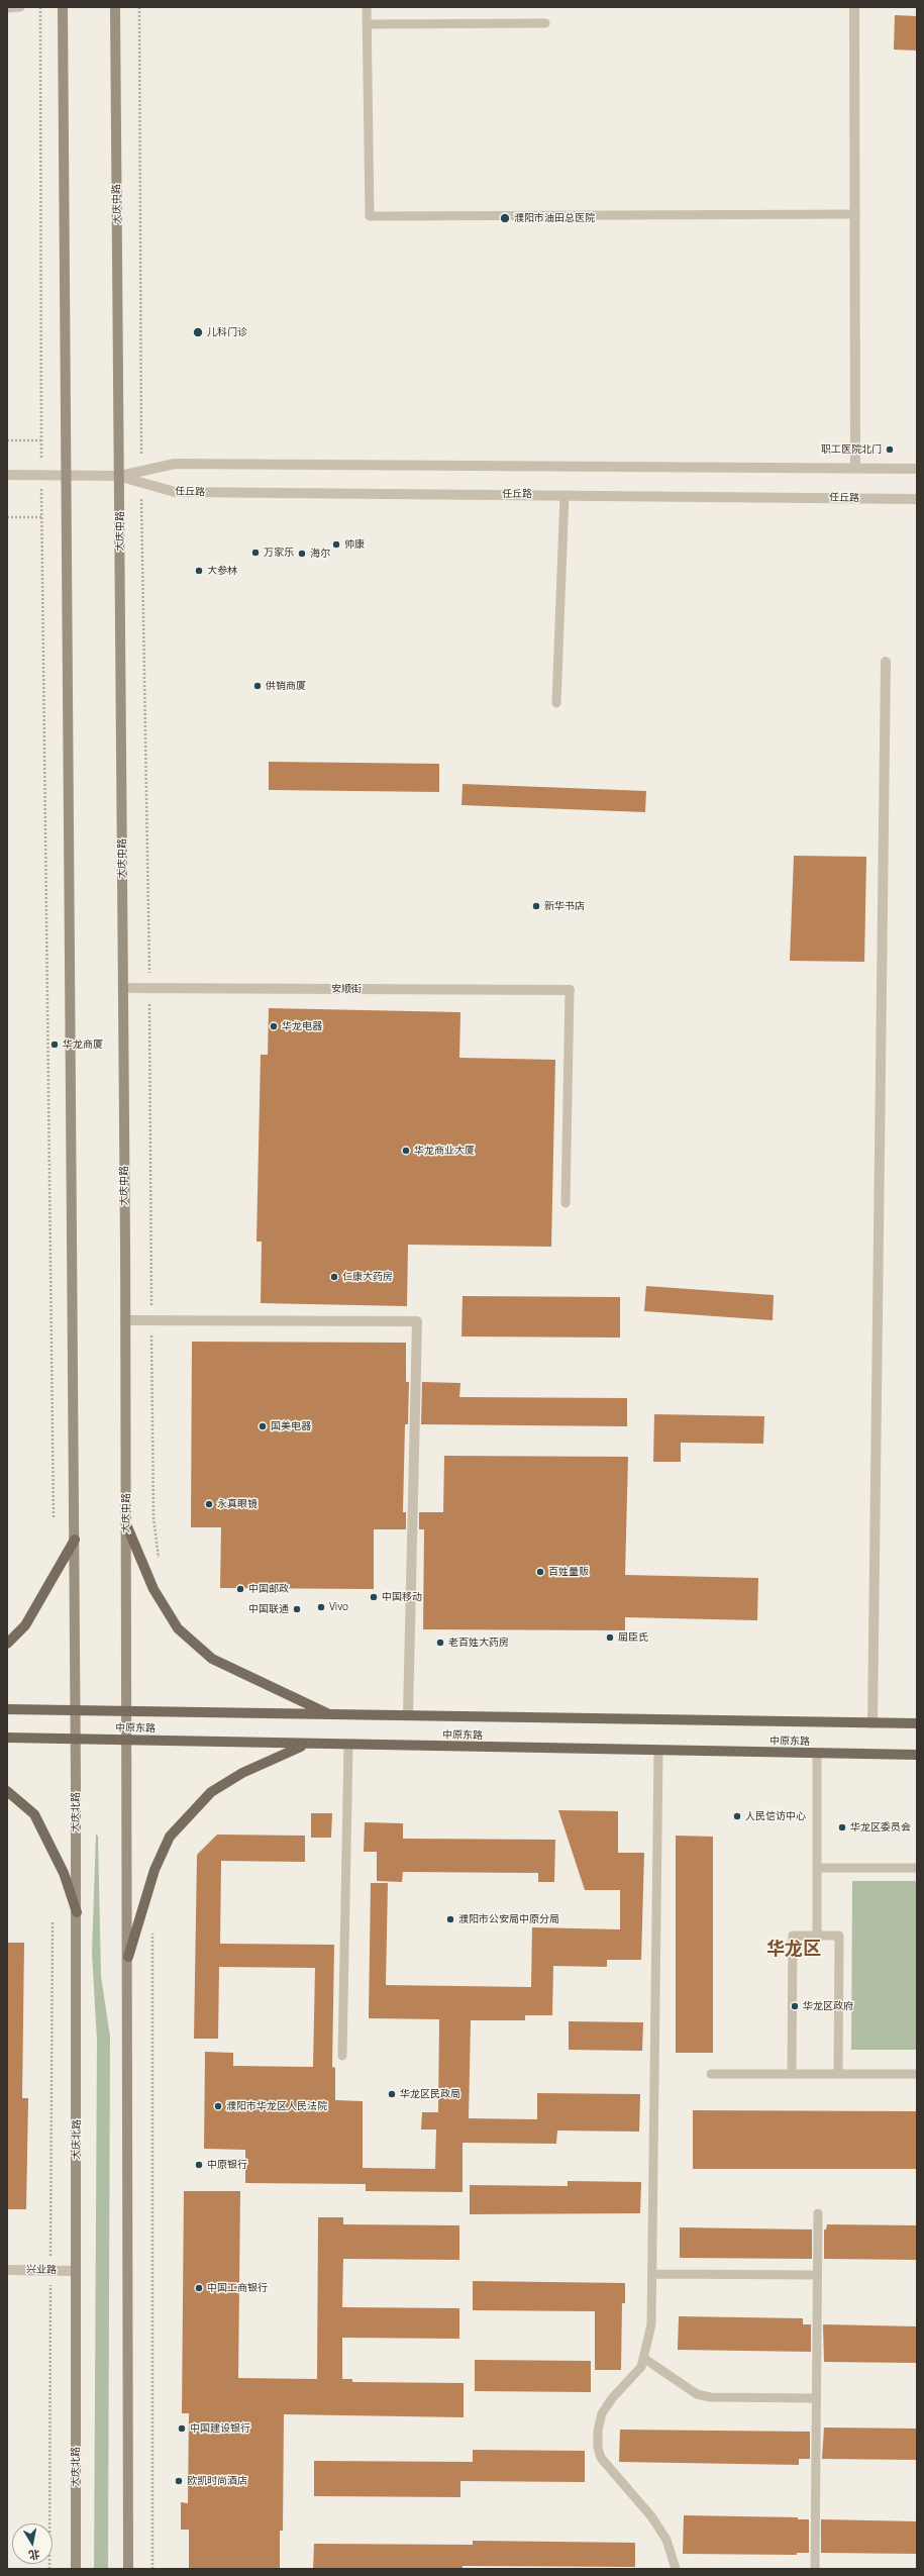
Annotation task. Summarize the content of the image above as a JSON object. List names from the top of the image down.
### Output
{
  "streets": {
    "main road": ["大庆中路", "中原东路", "大庆北路"],
    "street": ["任丘路", "安顺街", "兴业路"]
  },
  "crossings": [
    ["大庆中路", "任丘路"],
    ["大庆中路", "安顺街"],
    ["大庆中路", "中原东路"],
    ["中原东路", "大庆北路"],
    ["大庆北路", "兴业路"]
  ],
  "districts": ["华龙区"],
  "places": [
    "濮阳市油田总医院",
    "儿科门诊",
    "职工医院北门",
    "帅康",
    "万家乐",
    "海尔",
    "大参林",
    "供销商厦",
    "新华书店",
    "华龙电器",
    "华龙商厦",
    "华龙商业大厦",
    "仁康大药房",
    "国美电器",
    "永真眼镜",
    "百姓量贩",
    "中国邮政",
    "中国移动",
    "Vivo",
    "中国联通",
    "屈臣氏",
    "老百姓大药房",
    "人民信访中心",
    "华龙区委员会",
    "濮阳市公安局中原分局",
    "华龙区政府",
    "华龙区民政局",
    "濮阳市华龙区人民法院",
    "中原银行",
    "中国工商银行",
    "中国建设银行",
    "欧凯时尚酒店"
  ],
  "north": "bottom"
}
